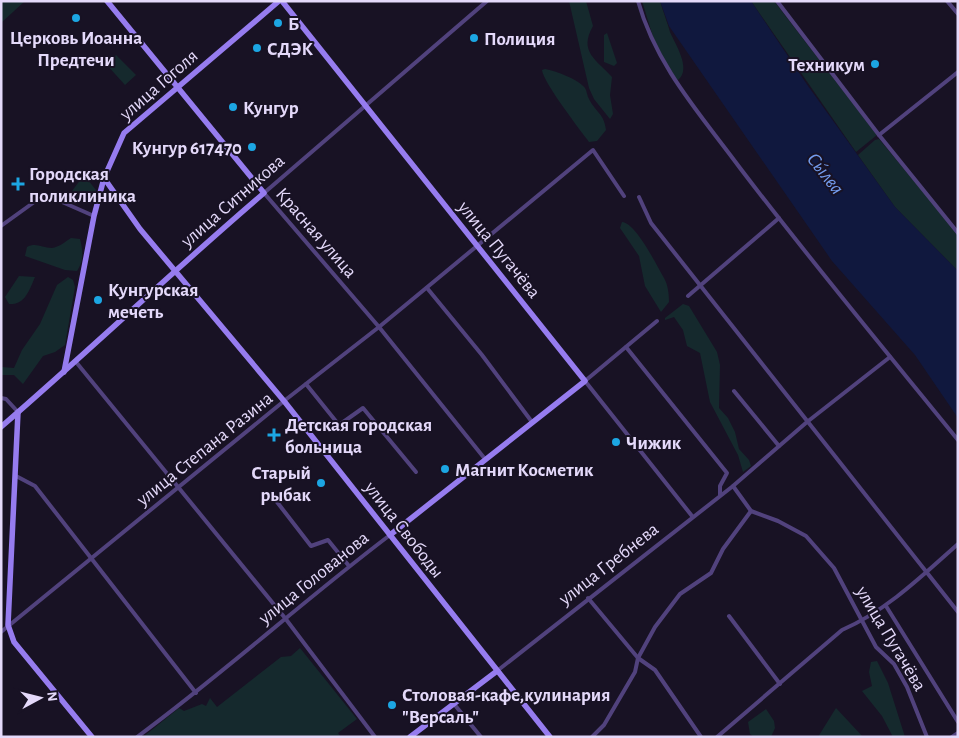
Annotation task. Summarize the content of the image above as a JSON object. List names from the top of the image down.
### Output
{
  "streets": {
    "street": [
      "улица Гоголя",
      "улица Ситникова",
      "Красная улица",
      "улица Пугачёва",
      "улица Степана Разина",
      "улица Свободы",
      "улица Гребнева",
      "улица Голованова"
    ]
  },
  "crossings": [
    ["улица Гоголя", "улица Ситникова"],
    ["улица Гоголя", "Красная улица"],
    ["улица Гоголя", "улица Пугачёва"],
    ["улица Гоголя", "улица Свободы"],
    ["улица Ситникова", "Красная улица"],
    ["улица Ситникова", "улица Пугачёва"],
    ["улица Ситникова", "улица Свободы"],
    ["Красная улица", "улица Степана Разина"],
    ["Красная улица", "улица Голованова"],
    ["улица Пугачёва", "улица Степана Разина"],
    ["улица Пугачёва", "улица Гребнева"],
    ["улица Пугачёва", "улица Голованова"],
    ["улица Степана Разина", "улица Свободы"],
    ["улица Свободы", "улица Гребнева"],
    ["улица Свободы", "улица Голованова"]
  ],
  "water": ["Сы́лва"],
  "places": {
    "other": [
      "Церковь Иоанна Предтечи",
      "Б",
      "Полиция",
      "СДЭК",
      "Техникум",
      "Кунгур",
      "Кунгур 617470",
      "Кунгурская мечеть",
      "Чижик",
      "Магнит Косметик",
      "Старый рыбак",
      "Столовая-кафе,кулинария \"Версаль\""
    ],
    "health": ["Городская поликлиника", "Детская городская больница"]
  },
  "north": "right"
}
